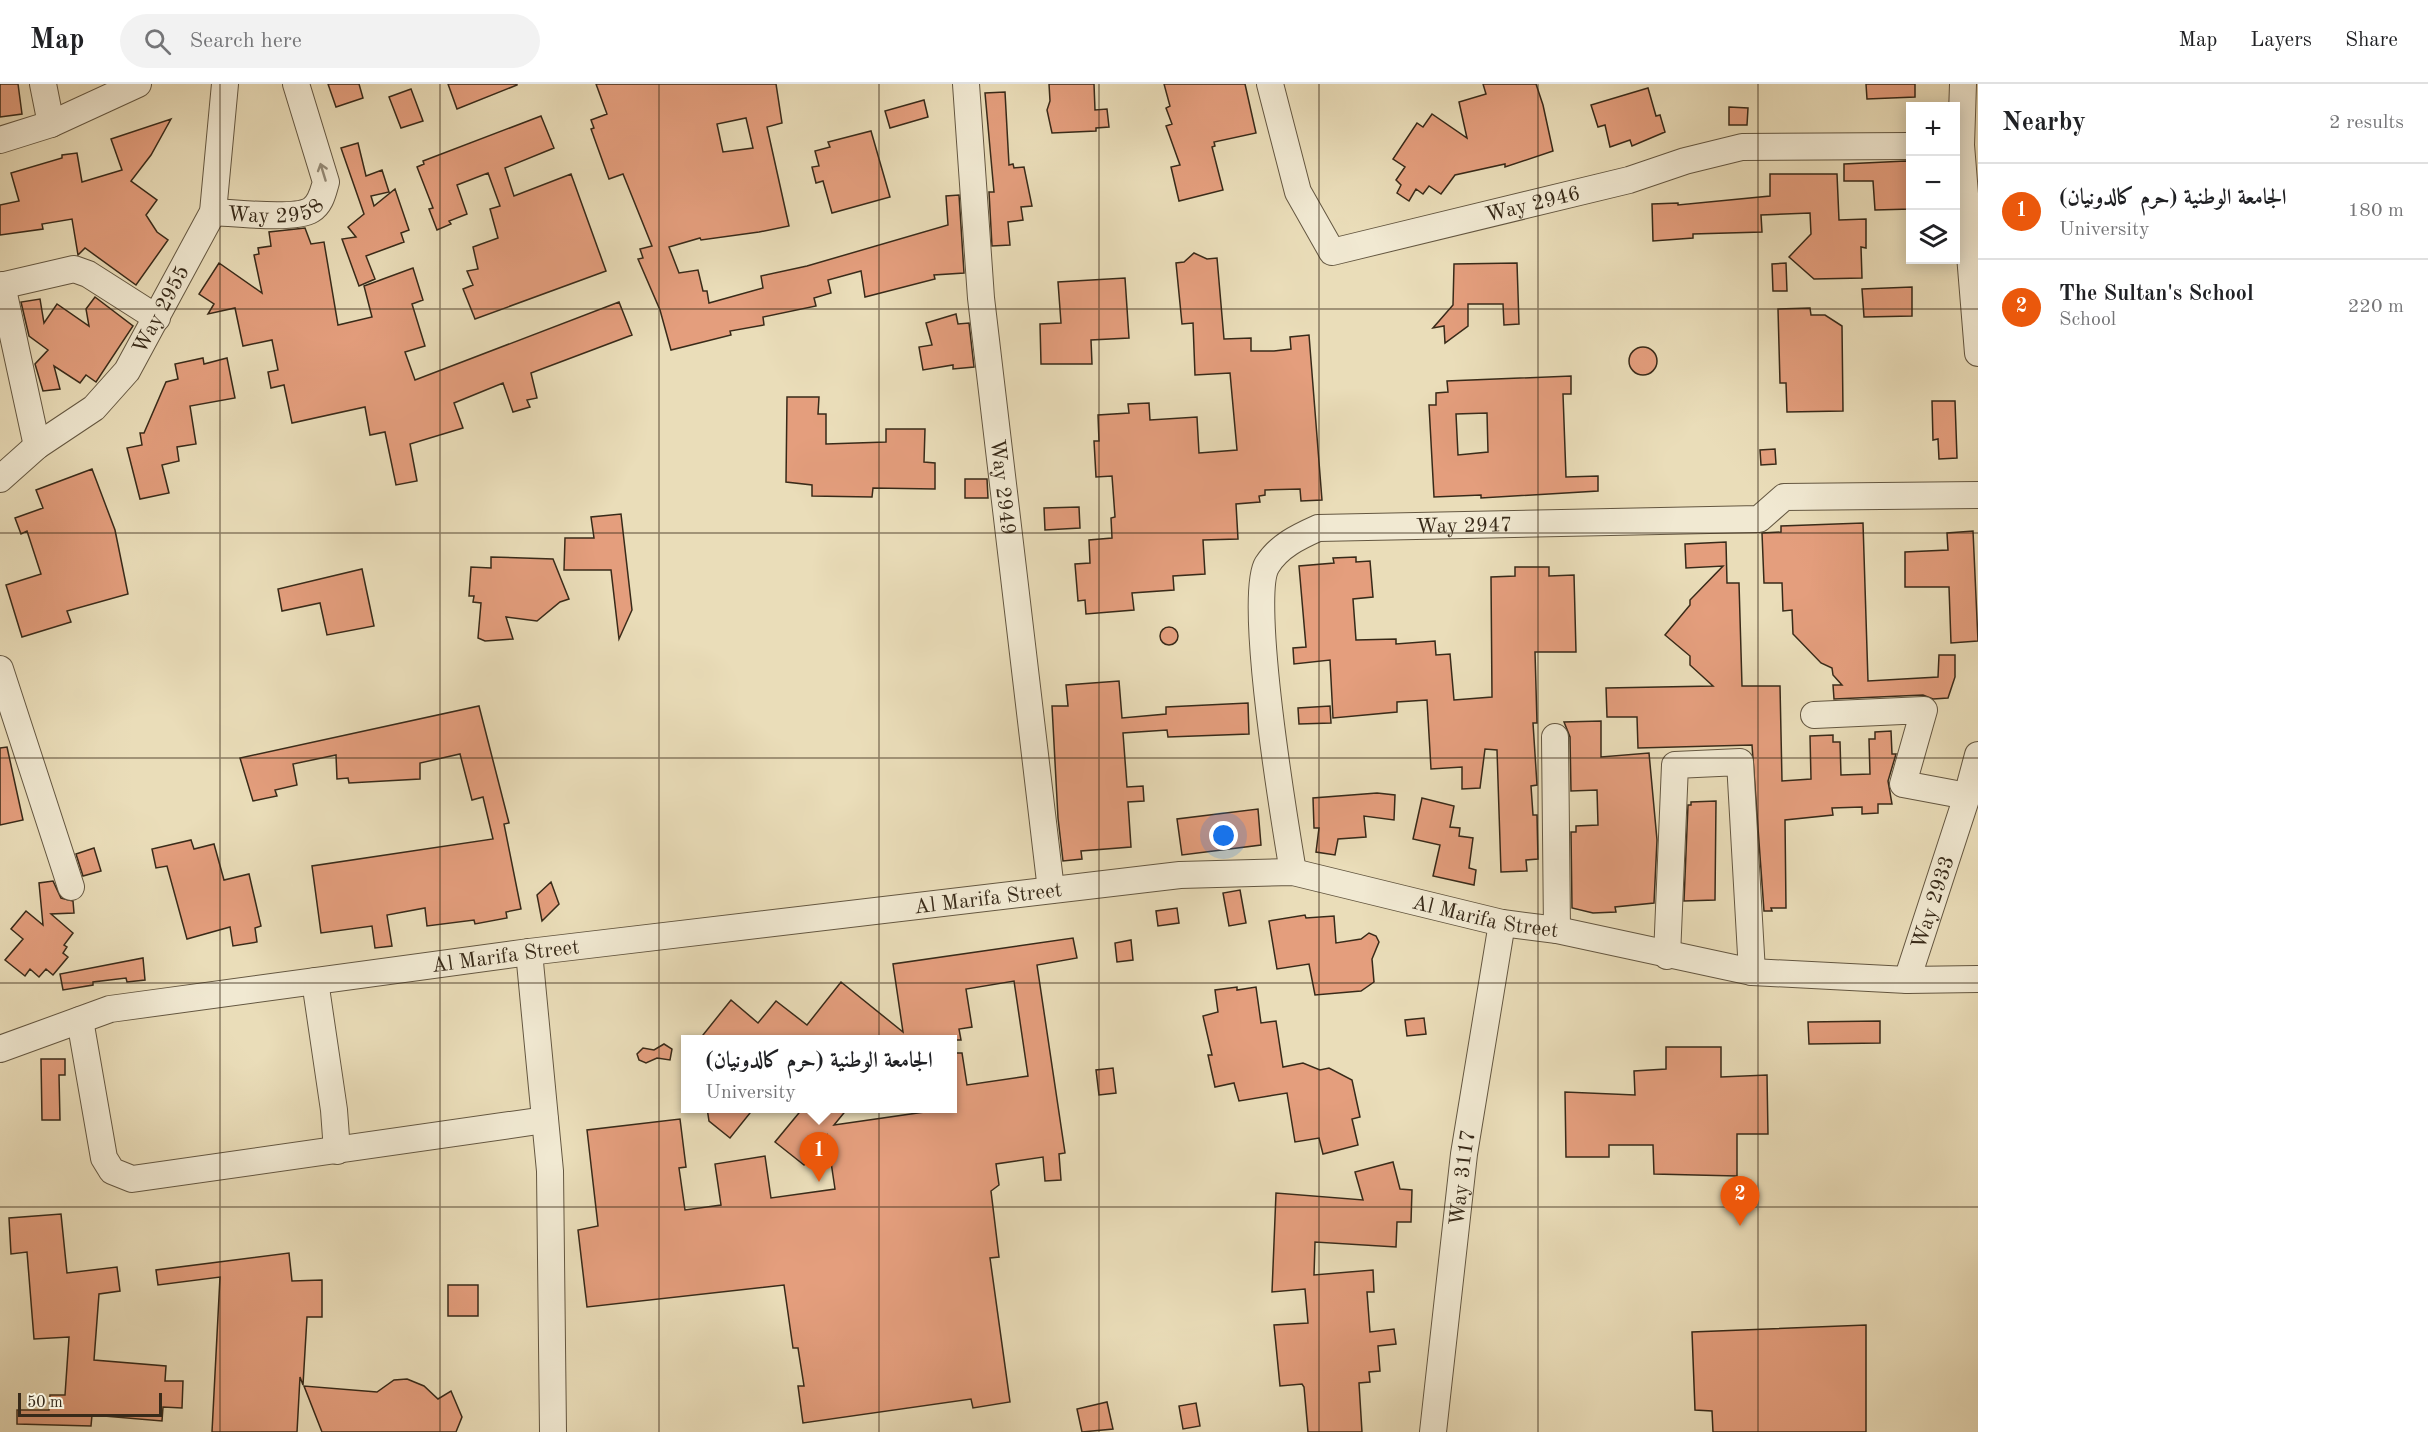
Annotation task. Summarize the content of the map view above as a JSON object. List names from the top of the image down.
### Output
{
  "streets": {
    "street": [
      "Way 2958",
      "Way 2946",
      "Way 2955",
      "Way 2949",
      "Way 2947",
      "Al Marifa Street",
      "Way 2933",
      "Way 3117"
    ]
  },
  "crossings": [
    ["Way 2958", "Way 2955"],
    ["Way 2949", "Al Marifa Street"],
    ["Way 2947", "Al Marifa Street"],
    ["Al Marifa Street", "Way 2933"],
    ["Al Marifa Street", "Way 3117"]
  ],
  "scale_bar": "50 m",
  "page": {
    "header": "Map",
    "search": "Search here",
    "nav": ["Map", "Layers", "Share"],
    "heading": ["Nearby", "2 results"],
    "map_buttons": ["+", "−"],
    "list": [
      {
        "mark": "1",
        "name": "الجامعة الوطنية (حرم كالدونيان)",
        "note": "University",
        "value": "180 m"
      },
      {
        "mark": "2",
        "name": "The Sultan's School",
        "note": "School",
        "value": "220 m"
      }
    ],
    "popup": ["الجامعة الوطنية (حرم كالدونيان)", "University"],
    "pins": ["1", "2"],
    "scale": "50 m"
  }
}
